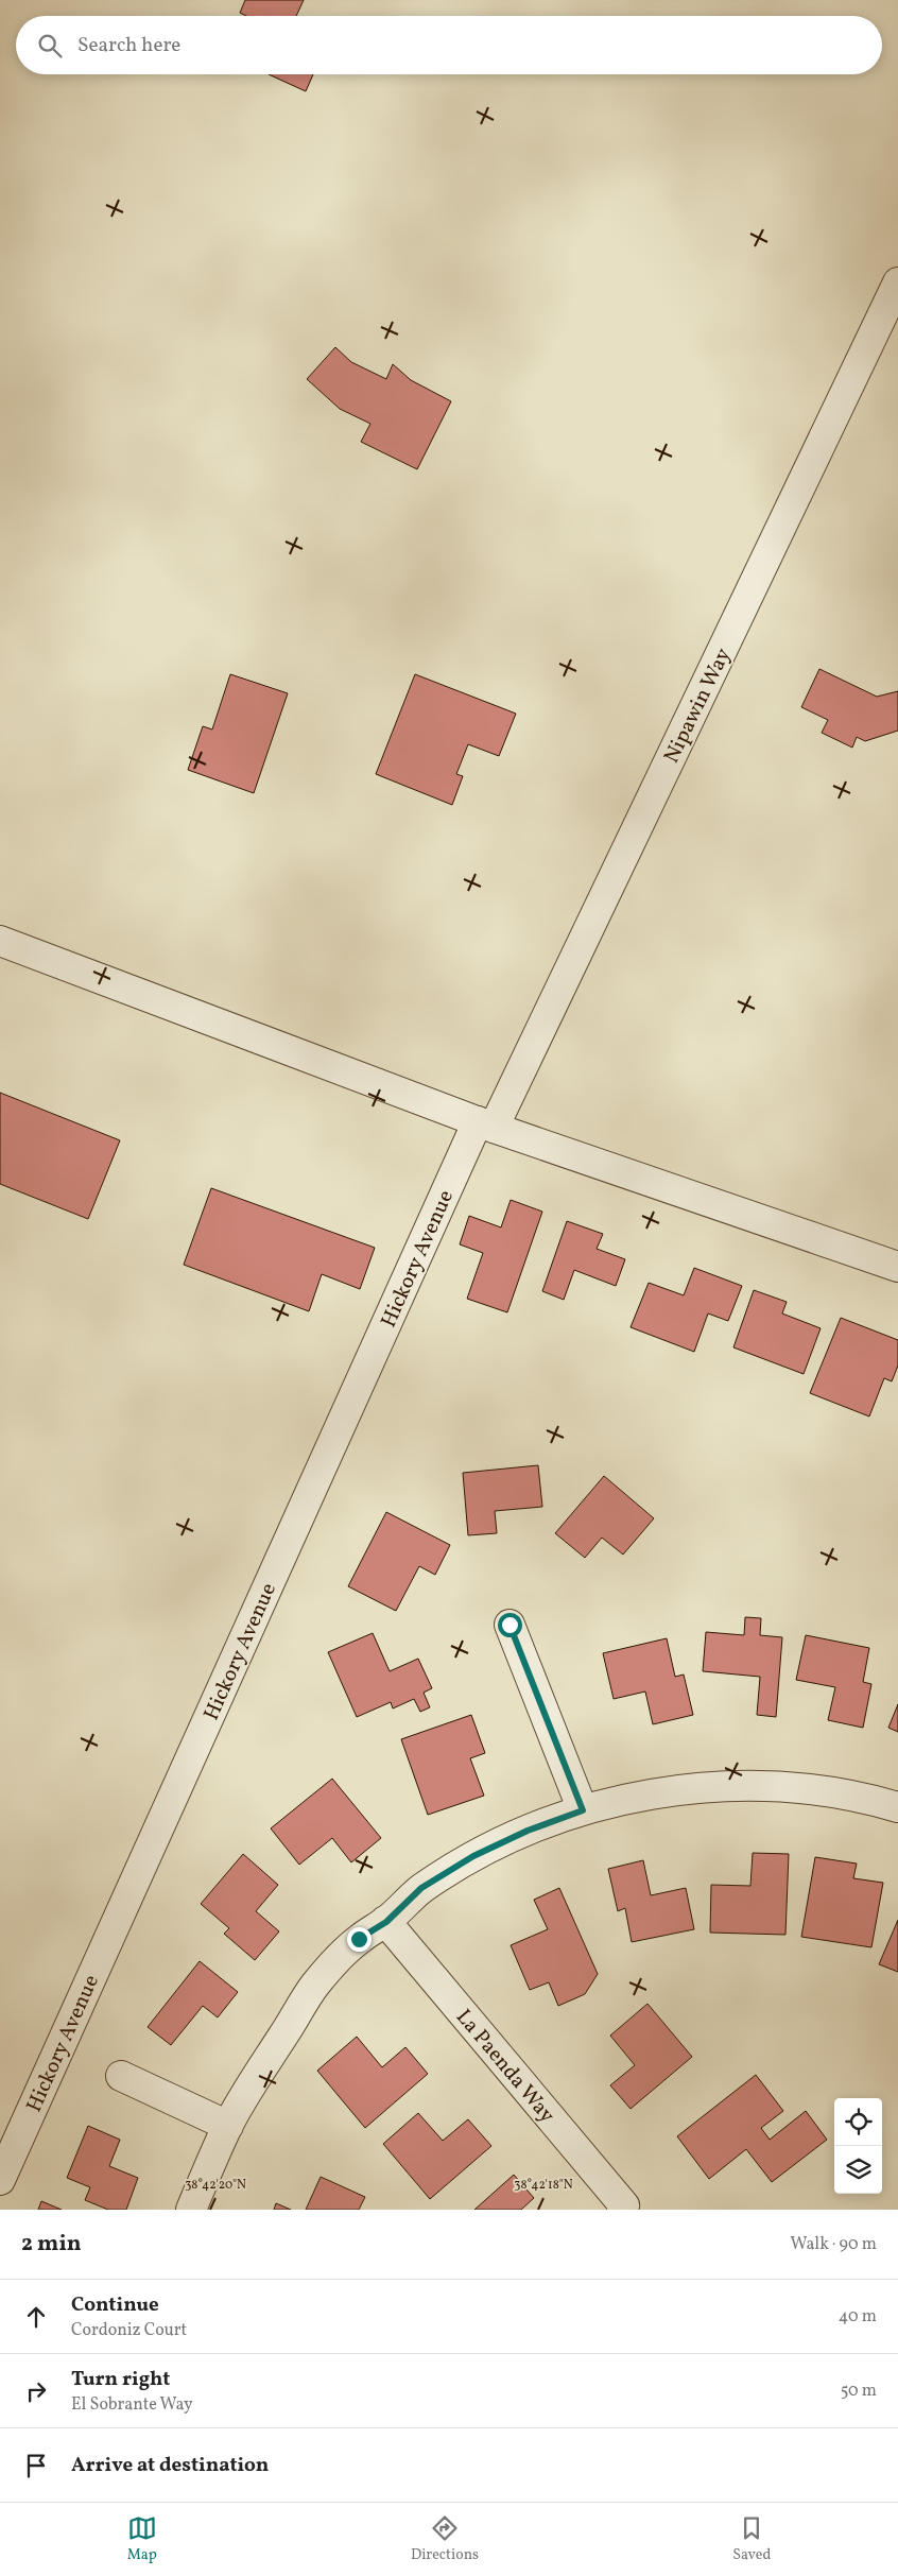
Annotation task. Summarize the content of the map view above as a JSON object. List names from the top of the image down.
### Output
{
  "streets": {
    "street": ["Nipawin Way", "Hickory Avenue", "La Paenda Way"]
  },
  "crossings": [
    ["Nipawin Way", "Hickory Avenue"]
  ],
  "page": {
    "search": "Search here",
    "heading": ["2 min", "Walk · 90 m"],
    "list": [
      ["Continue", "Cordoniz Court", "40 m"],
      ["Turn right", "El Sobrante Way", "50 m"],
      "Arrive at destination"
    ],
    "nav": ["Map", "Directions", "Saved"]
  },
  "coordinates": ["38°42'20\"N", "38°42'18\"N"]
}
